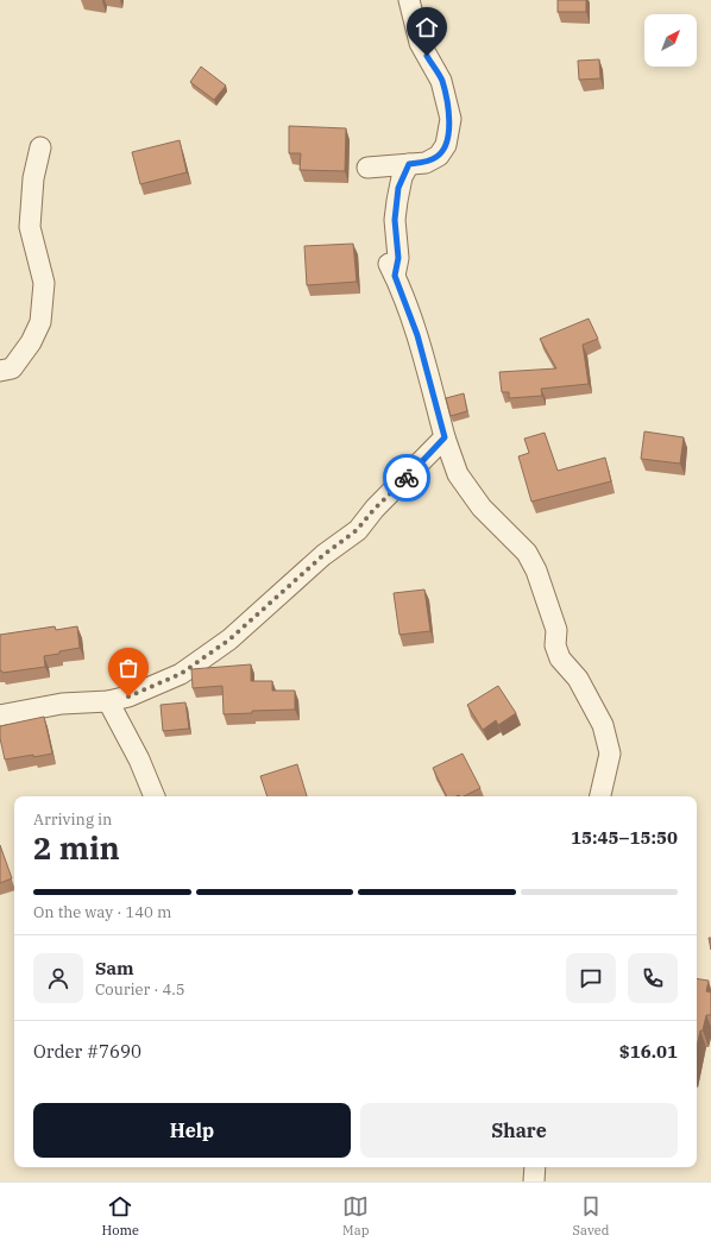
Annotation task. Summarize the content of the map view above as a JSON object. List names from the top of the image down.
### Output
{
  "north": "top right",
  "page": {
    "heading": ["2 min", "Arriving in", "15:45–15:50"],
    "panel": [
      "Sam",
      "Courier · 4.5",
      "Order #7690",
      "$16.01"
    ],
    "bar": "On the way · 140 m",
    "buttons": ["Help", "Share"],
    "tabs": ["Home", "Map", "Saved"]
  }
}
